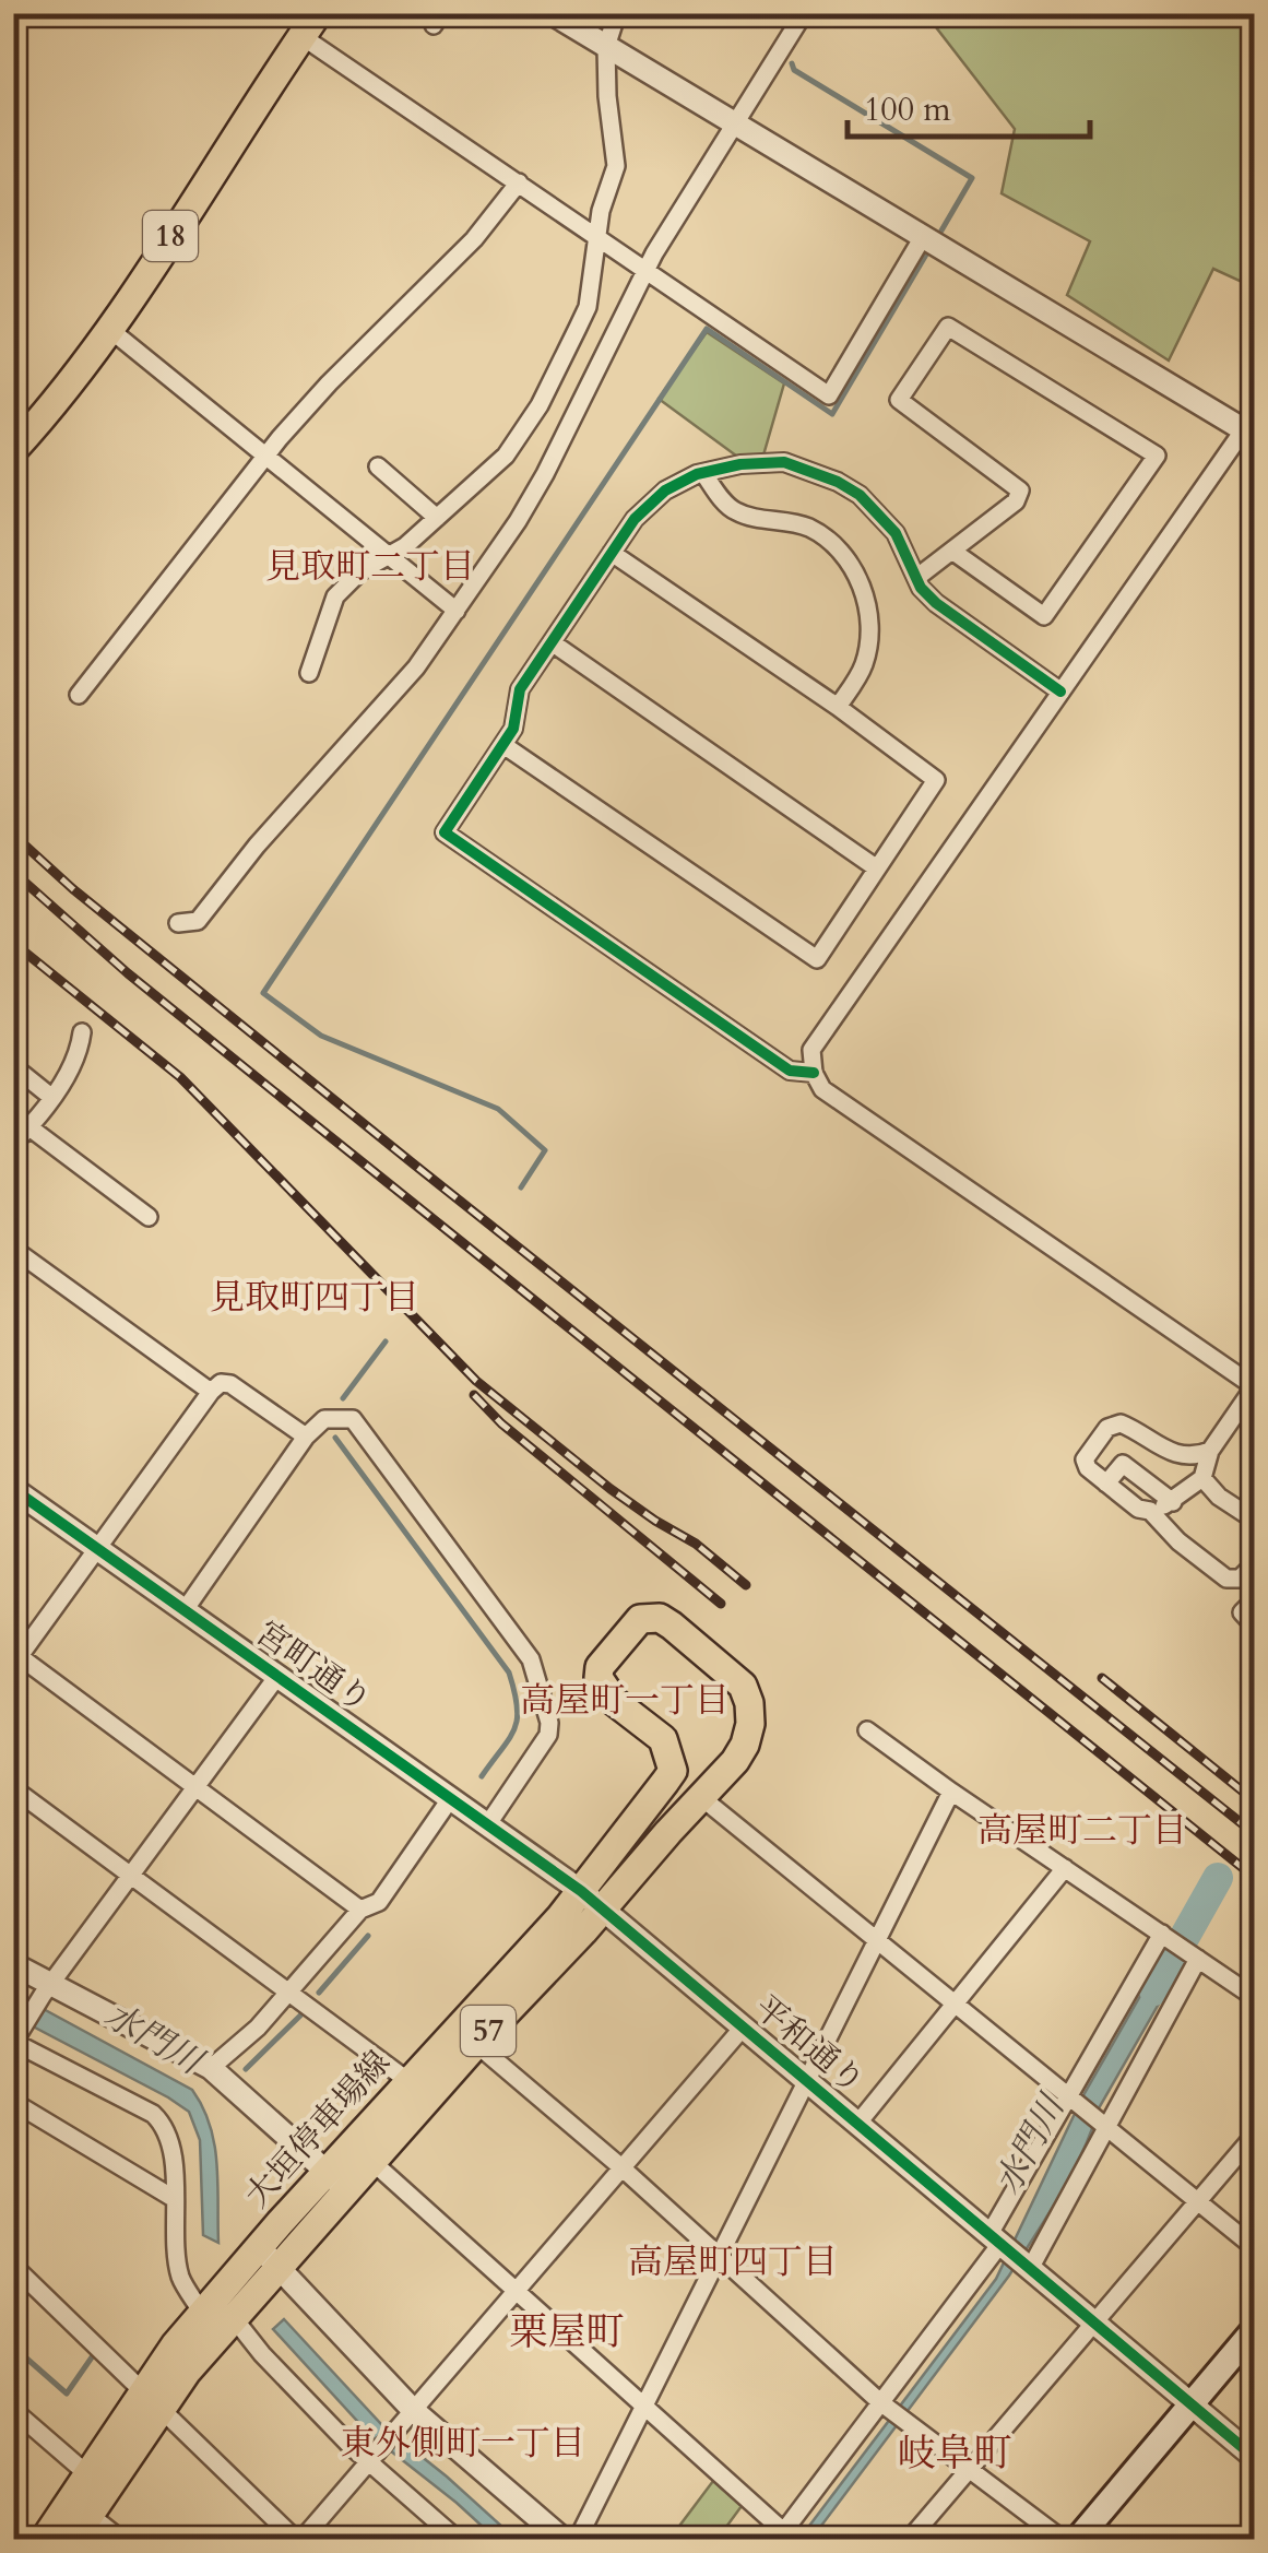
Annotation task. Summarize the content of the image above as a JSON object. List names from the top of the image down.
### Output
{
  "streets": {
    "main road": ["18", "57", "大垣停車場線"],
    "street": ["宮町通り", "平和通り"]
  },
  "crossings": [
    ["宮町通り", "平和通り"],
    ["宮町通り", "大垣停車場線"],
    ["平和通り", "大垣停車場線"]
  ],
  "districts": [
    "見取町二丁目",
    "見取町四丁目",
    "高屋町一丁目",
    "高屋町二丁目",
    "高屋町四丁目",
    "栗屋町",
    "東外側町一丁目",
    "岐阜町"
  ],
  "water": ["水門川"],
  "scale_bar": "100 m"
}
